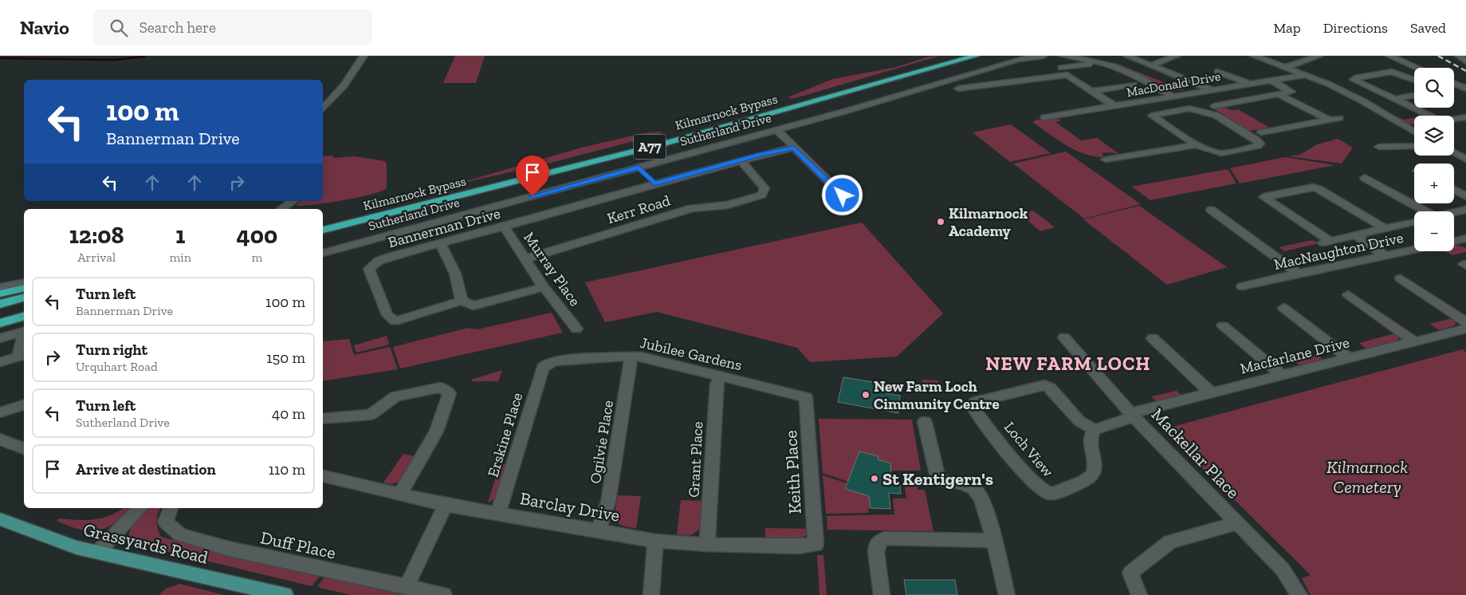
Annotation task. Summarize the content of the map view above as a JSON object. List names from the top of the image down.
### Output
{
  "streets": {
    "highway": ["Kilmarnock Bypass", "A77"],
    "main road": ["Grassyards Road"],
    "street": [
      "MacDonald Drive",
      "Sutherland Drive",
      "Kerr Road",
      "Bannerman Drive",
      "MacNaughton Drive",
      "Murray Place",
      "Jubilee Gardens",
      "Macfarlane Drive",
      "Erskine Place",
      "Ogilvie Place",
      "Loch View",
      "Mackellar Place",
      "Grant Place",
      "Keith Place",
      "Barclay Drive",
      "Duff Place"
    ]
  },
  "crossings": [
    ["Kerr Road", "Bannerman Drive"],
    ["Kerr Road", "Murray Place"],
    ["Bannerman Drive", "Murray Place"],
    ["Jubilee Gardens", "Erskine Place"],
    ["Jubilee Gardens", "Ogilvie Place"],
    ["Jubilee Gardens", "Grant Place"],
    ["Jubilee Gardens", "Keith Place"],
    ["Macfarlane Drive", "Mackellar Place"],
    ["Erskine Place", "Barclay Drive"],
    ["Ogilvie Place", "Barclay Drive"],
    ["Grant Place", "Barclay Drive"],
    ["Keith Place", "Barclay Drive"]
  ],
  "districts": ["NEW FARM LOCH"],
  "parks": ["Kilmarnock Cemetery"],
  "places": ["Kilmarnock Academy", "New Farm Loch Cimmunity Centre", "St Kentigern's"],
  "page": {
    "header": "Navio",
    "search": "Search here",
    "nav": ["Map", "Directions", "Saved"],
    "map_buttons": ["+", "−"],
    "turn": ["100 m", "Bannerman Drive"],
    "eta": [
      "12:08",
      "Arrival",
      "1",
      "min",
      "400",
      "m"
    ],
    "list": [
      {
        "name": "Turn left",
        "note": "Bannerman Drive",
        "value": "100 m"
      },
      {
        "name": "Turn right",
        "note": "Urquhart Road",
        "value": "150 m"
      },
      {
        "name": "Turn left",
        "note": "Sutherland Drive",
        "value": "40 m"
      },
      {
        "name": "Arrive at destination",
        "value": "110 m"
      }
    ]
  }
}
